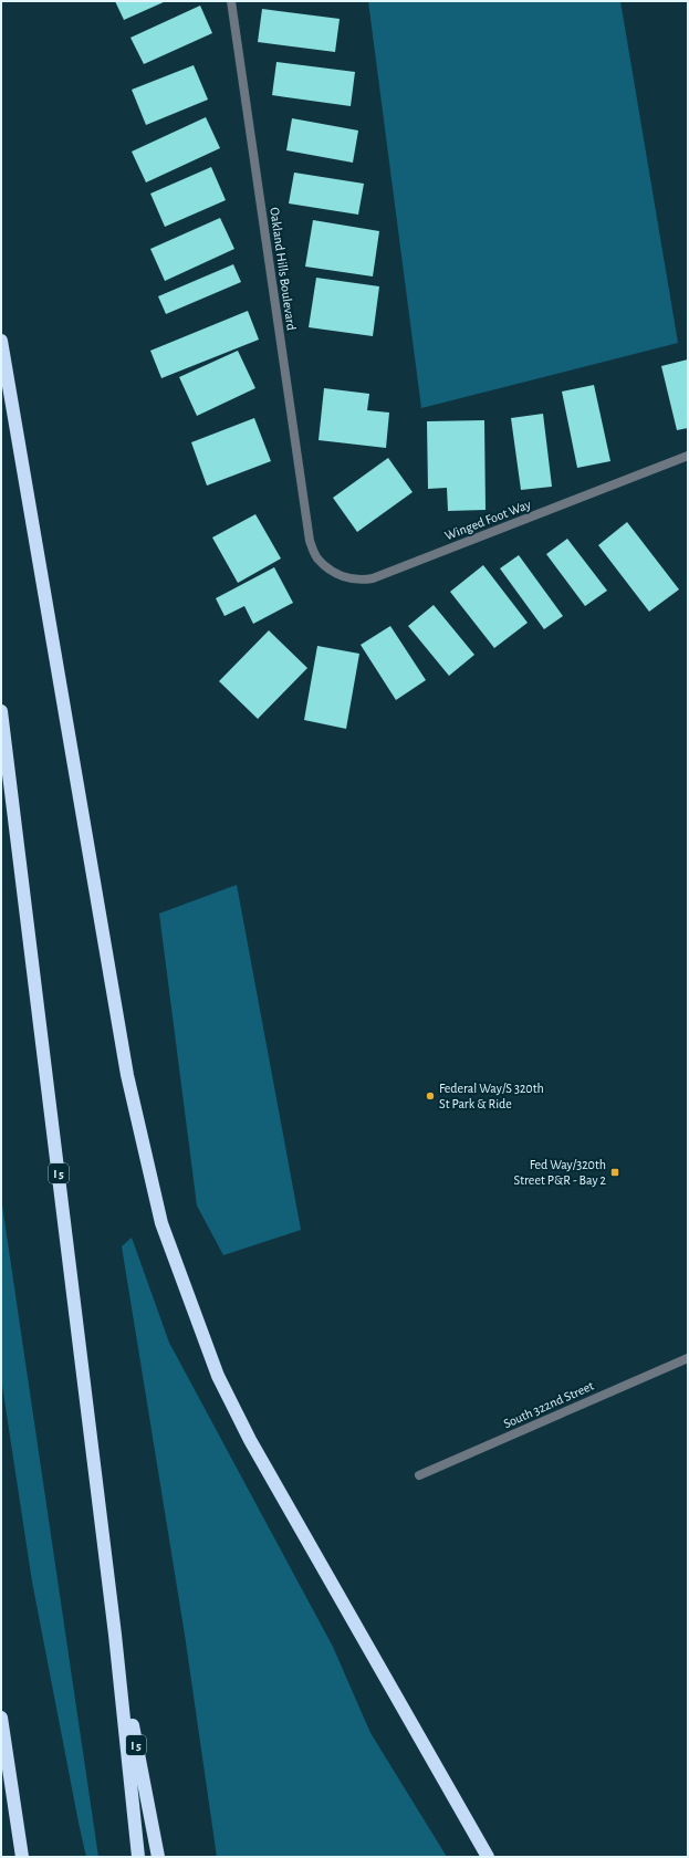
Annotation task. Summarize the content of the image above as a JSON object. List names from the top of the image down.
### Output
{
  "streets": {
    "highway": ["I 5"],
    "street": ["Oakland Hills Boulevard", "Winged Foot Way", "South 322nd Street"]
  },
  "crossings": [
    ["Oakland Hills Boulevard", "Winged Foot Way"]
  ],
  "places": {
    "other": ["Federal Way/S 320th St Park & Ride"],
    "transit": ["Fed Way/320th Street P&R - Bay 2"]
  }
}
